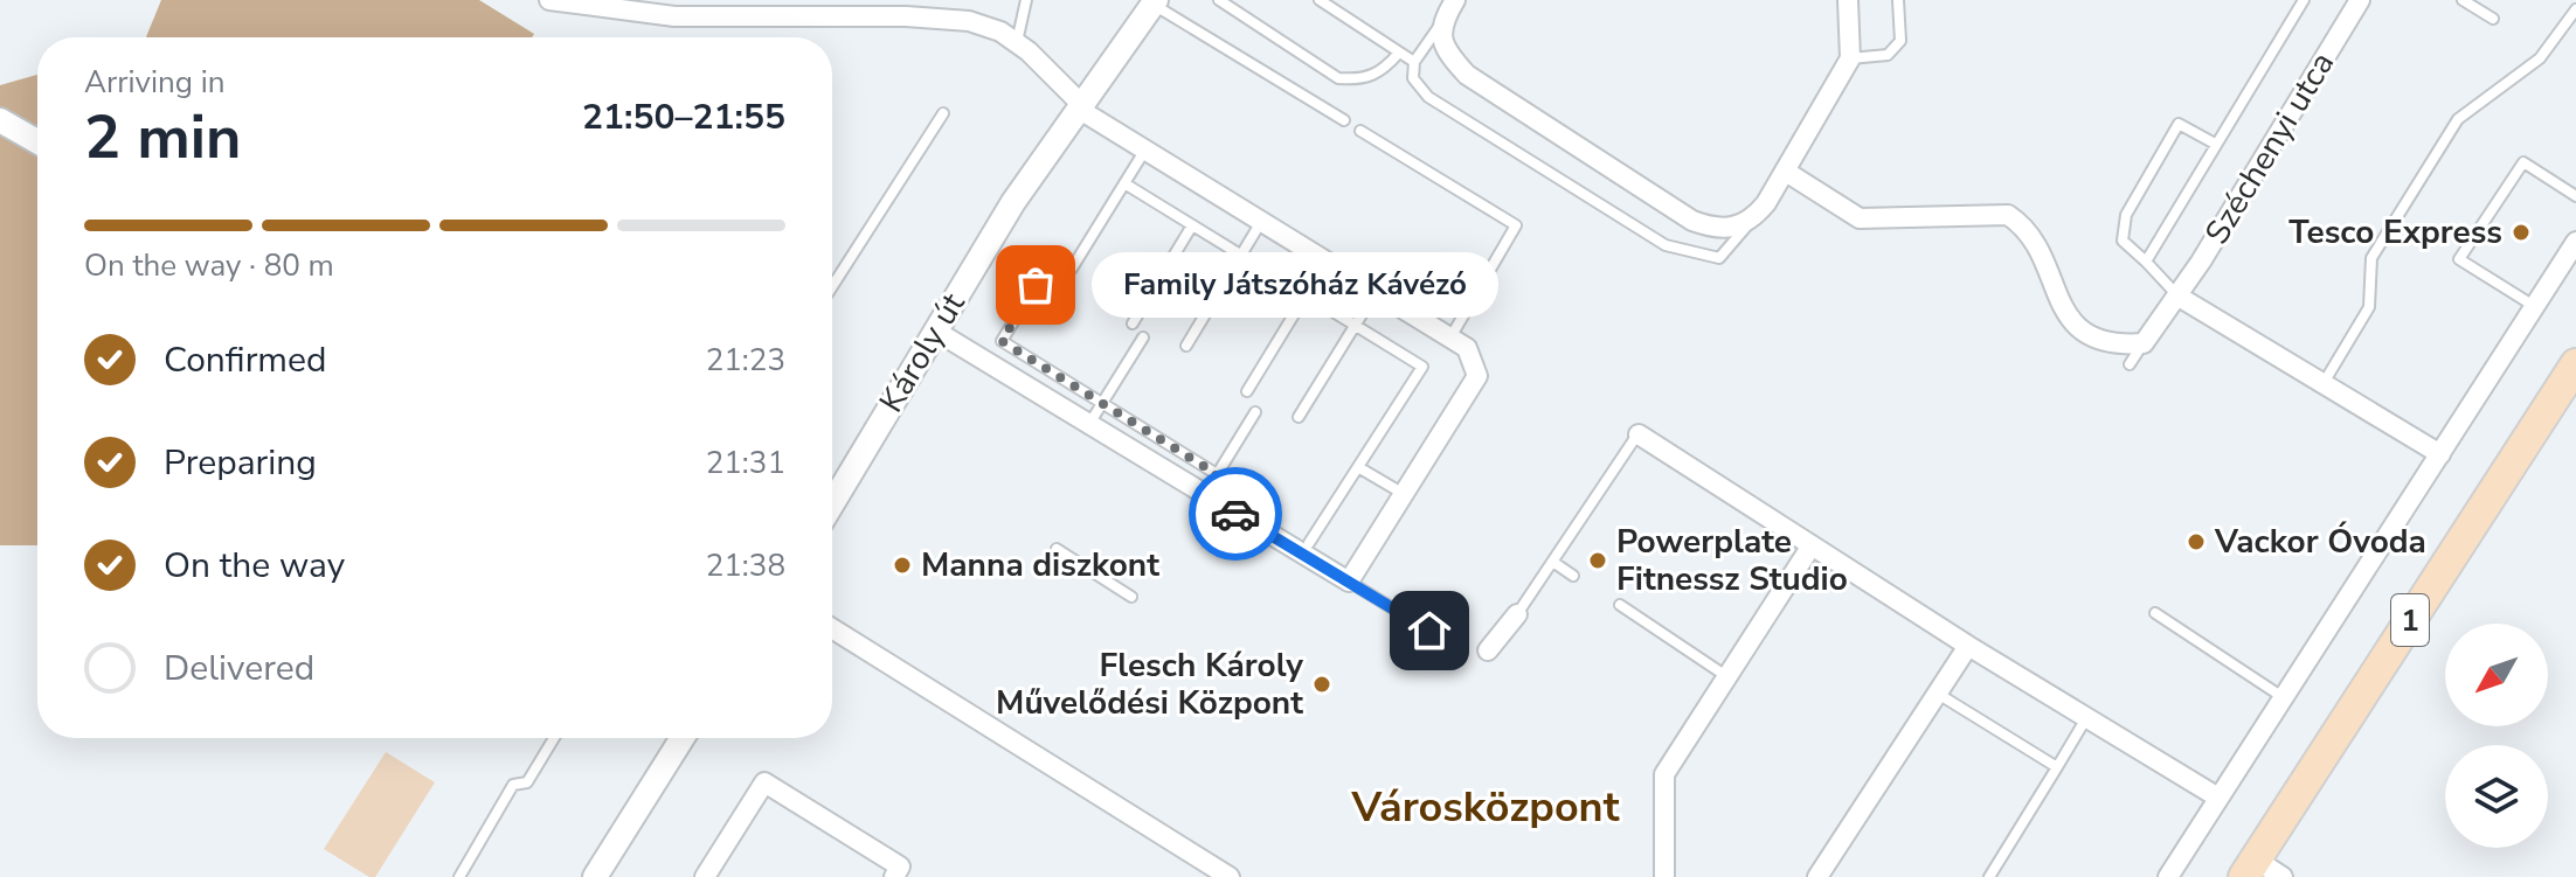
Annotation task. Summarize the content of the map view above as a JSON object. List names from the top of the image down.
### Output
{
  "streets": {
    "main road": ["1"],
    "street": ["Széchenyi utca", "Károly út"]
  },
  "districts": ["Városközpont"],
  "places": [
    "Tesco Express",
    "Family Játszóház Kávézó",
    "Vackor Óvoda",
    "Powerplate Fitnessz Studio",
    "Manna diszkont",
    "Flesch Károly Művelődési Központ"
  ],
  "north": "bottom left",
  "page": {
    "heading": ["2 min", "Arriving in", "21:50–21:55"],
    "bar": "On the way · 80 m",
    "bubble": "Family Játszóház Kávézó",
    "list": [
      ["Confirmed", "21:23"],
      ["Preparing", "21:31"],
      ["On the way", "21:38"],
      "Delivered"
    ]
  }
}
